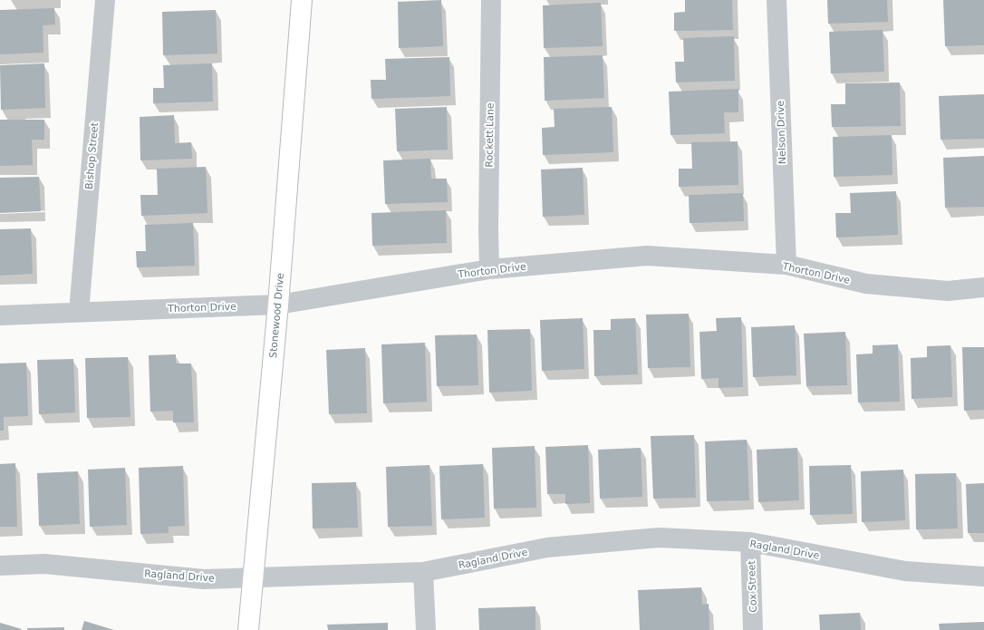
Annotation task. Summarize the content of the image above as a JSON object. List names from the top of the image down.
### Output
{
  "streets": {
    "street": [
      "Nelson Drive",
      "Rockett Lane",
      "Bishop Street",
      "Thorton Drive",
      "Stonewood Drive",
      "Ragland Drive",
      "Cox Street"
    ]
  },
  "crossings": [
    ["Nelson Drive", "Thorton Drive"],
    ["Rockett Lane", "Thorton Drive"],
    ["Bishop Street", "Thorton Drive"],
    ["Thorton Drive", "Stonewood Drive"],
    ["Stonewood Drive", "Ragland Drive"],
    ["Ragland Drive", "Cox Street"]
  ]
}
